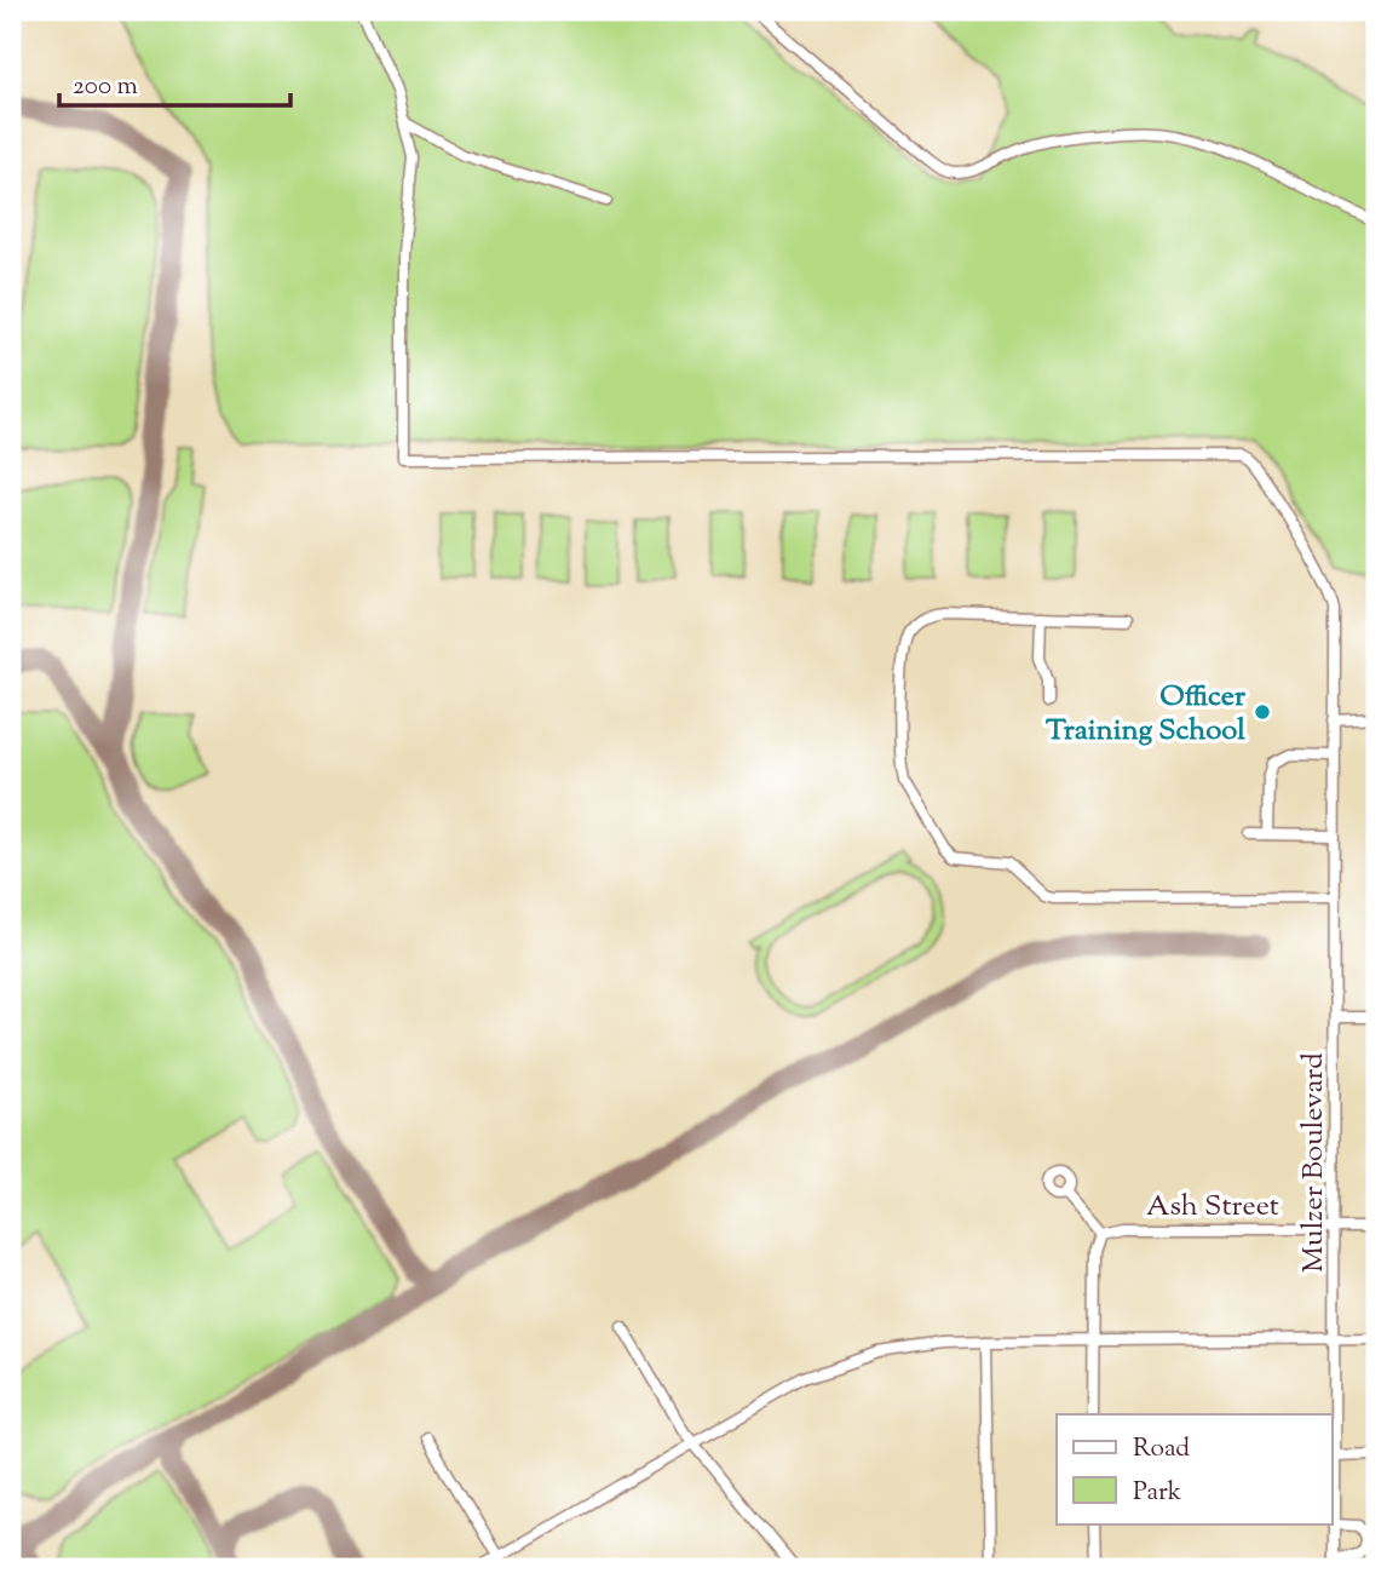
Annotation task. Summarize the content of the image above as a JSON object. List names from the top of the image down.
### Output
{
  "streets": {
    "street": ["Mulzer Boulevard", "Ash Street"]
  },
  "crossings": [
    ["Mulzer Boulevard", "Ash Street"]
  ],
  "places": ["Officer Training School"],
  "legend": ["Road", "Park"],
  "scale_bar": "200 m"
}
